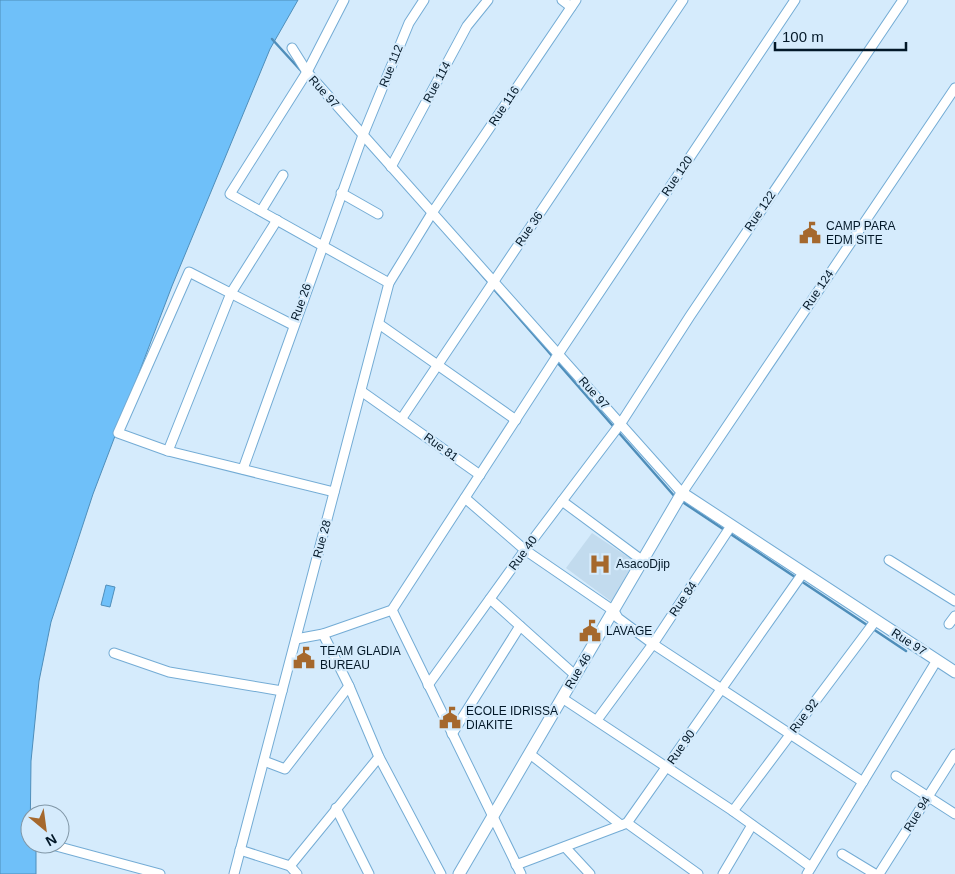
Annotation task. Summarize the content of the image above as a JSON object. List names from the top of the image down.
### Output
{
  "streets": {
    "street": [
      "Rue 112",
      "Rue 114",
      "Rue 97",
      "Rue 116",
      "Rue 120",
      "Rue 122",
      "Rue 36",
      "Rue 124",
      "Rue 26",
      "Rue 81",
      "Rue 28",
      "Rue 40",
      "Rue 84",
      "Rue 46",
      "Rue 92",
      "Rue 90",
      "Rue 94"
    ]
  },
  "crossings": [
    ["Rue 112", "Rue 97"],
    ["Rue 112", "Rue 26"],
    ["Rue 114", "Rue 97"],
    ["Rue 97", "Rue 116"],
    ["Rue 97", "Rue 120"],
    ["Rue 97", "Rue 122"],
    ["Rue 97", "Rue 36"],
    ["Rue 97", "Rue 124"],
    ["Rue 97", "Rue 26"],
    ["Rue 97", "Rue 28"],
    ["Rue 97", "Rue 40"],
    ["Rue 97", "Rue 84"],
    ["Rue 97", "Rue 46"],
    ["Rue 97", "Rue 92"],
    ["Rue 97", "Rue 90"],
    ["Rue 116", "Rue 28"],
    ["Rue 120", "Rue 81"],
    ["Rue 122", "Rue 40"],
    ["Rue 36", "Rue 81"],
    ["Rue 124", "Rue 46"]
  ],
  "places": {
    "public building": [
      "CAMP PARA EDM SITE",
      "LAVAGE",
      "TEAM GLADIA BUREAU",
      "ECOLE IDRISSA DIAKITE"
    ],
    "hospital": ["AsacoDjip"]
  },
  "scale_bar": "100 m",
  "north": "bottom right"
}
